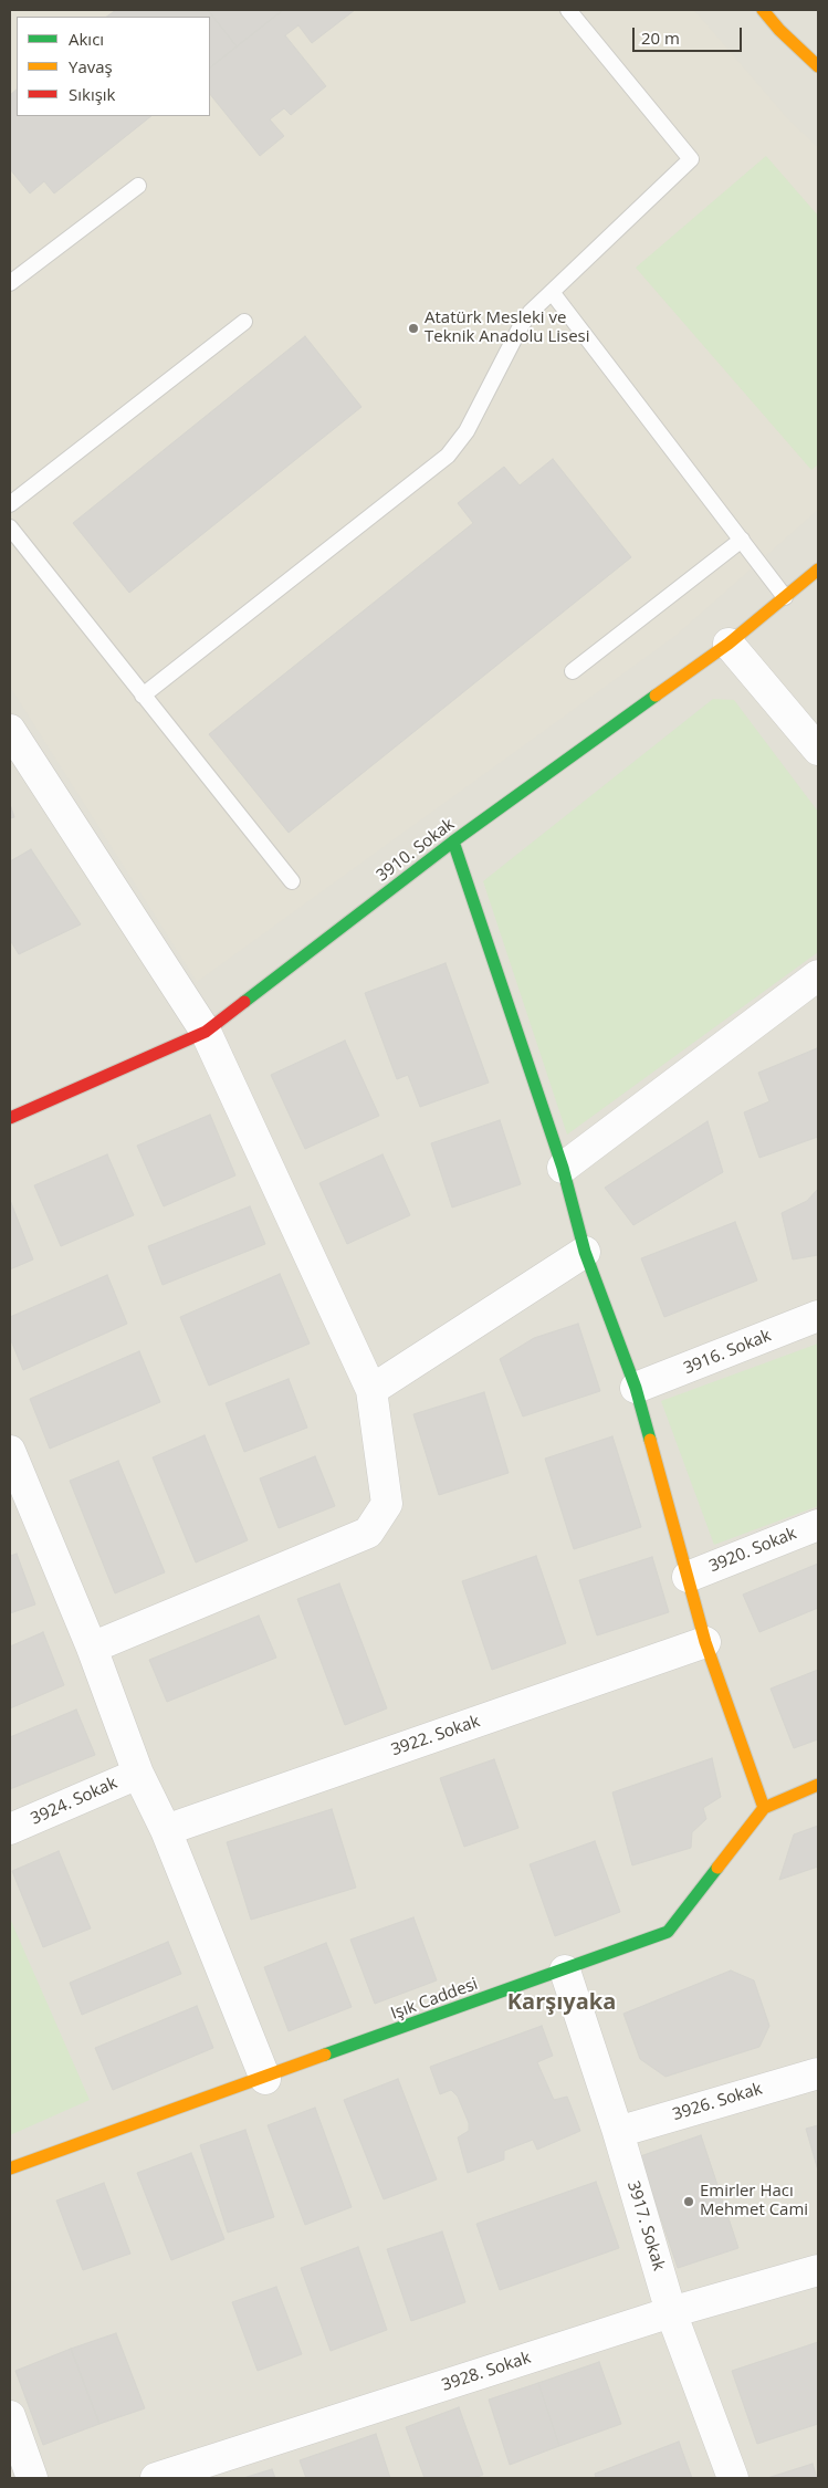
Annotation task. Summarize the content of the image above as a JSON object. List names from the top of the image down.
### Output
{
  "streets": {
    "street": [
      "3910. Sokak",
      "3916. Sokak",
      "3920. Sokak",
      "3922. Sokak",
      "3924. Sokak",
      "Işık Caddesi",
      "3926. Sokak",
      "3917. Sokak",
      "3928. Sokak"
    ]
  },
  "crossings": [
    ["Işık Caddesi", "3917. Sokak"],
    ["3926. Sokak", "3917. Sokak"],
    ["3917. Sokak", "3928. Sokak"]
  ],
  "districts": ["Karşıyaka"],
  "places": ["Atatürk Mesleki ve Teknik Anadolu Lisesi", "Emirler Hacı Mehmet Cami"],
  "legend": ["Akıcı", "Yavaş", "Sıkışık"],
  "scale_bar": "20 m"
}
